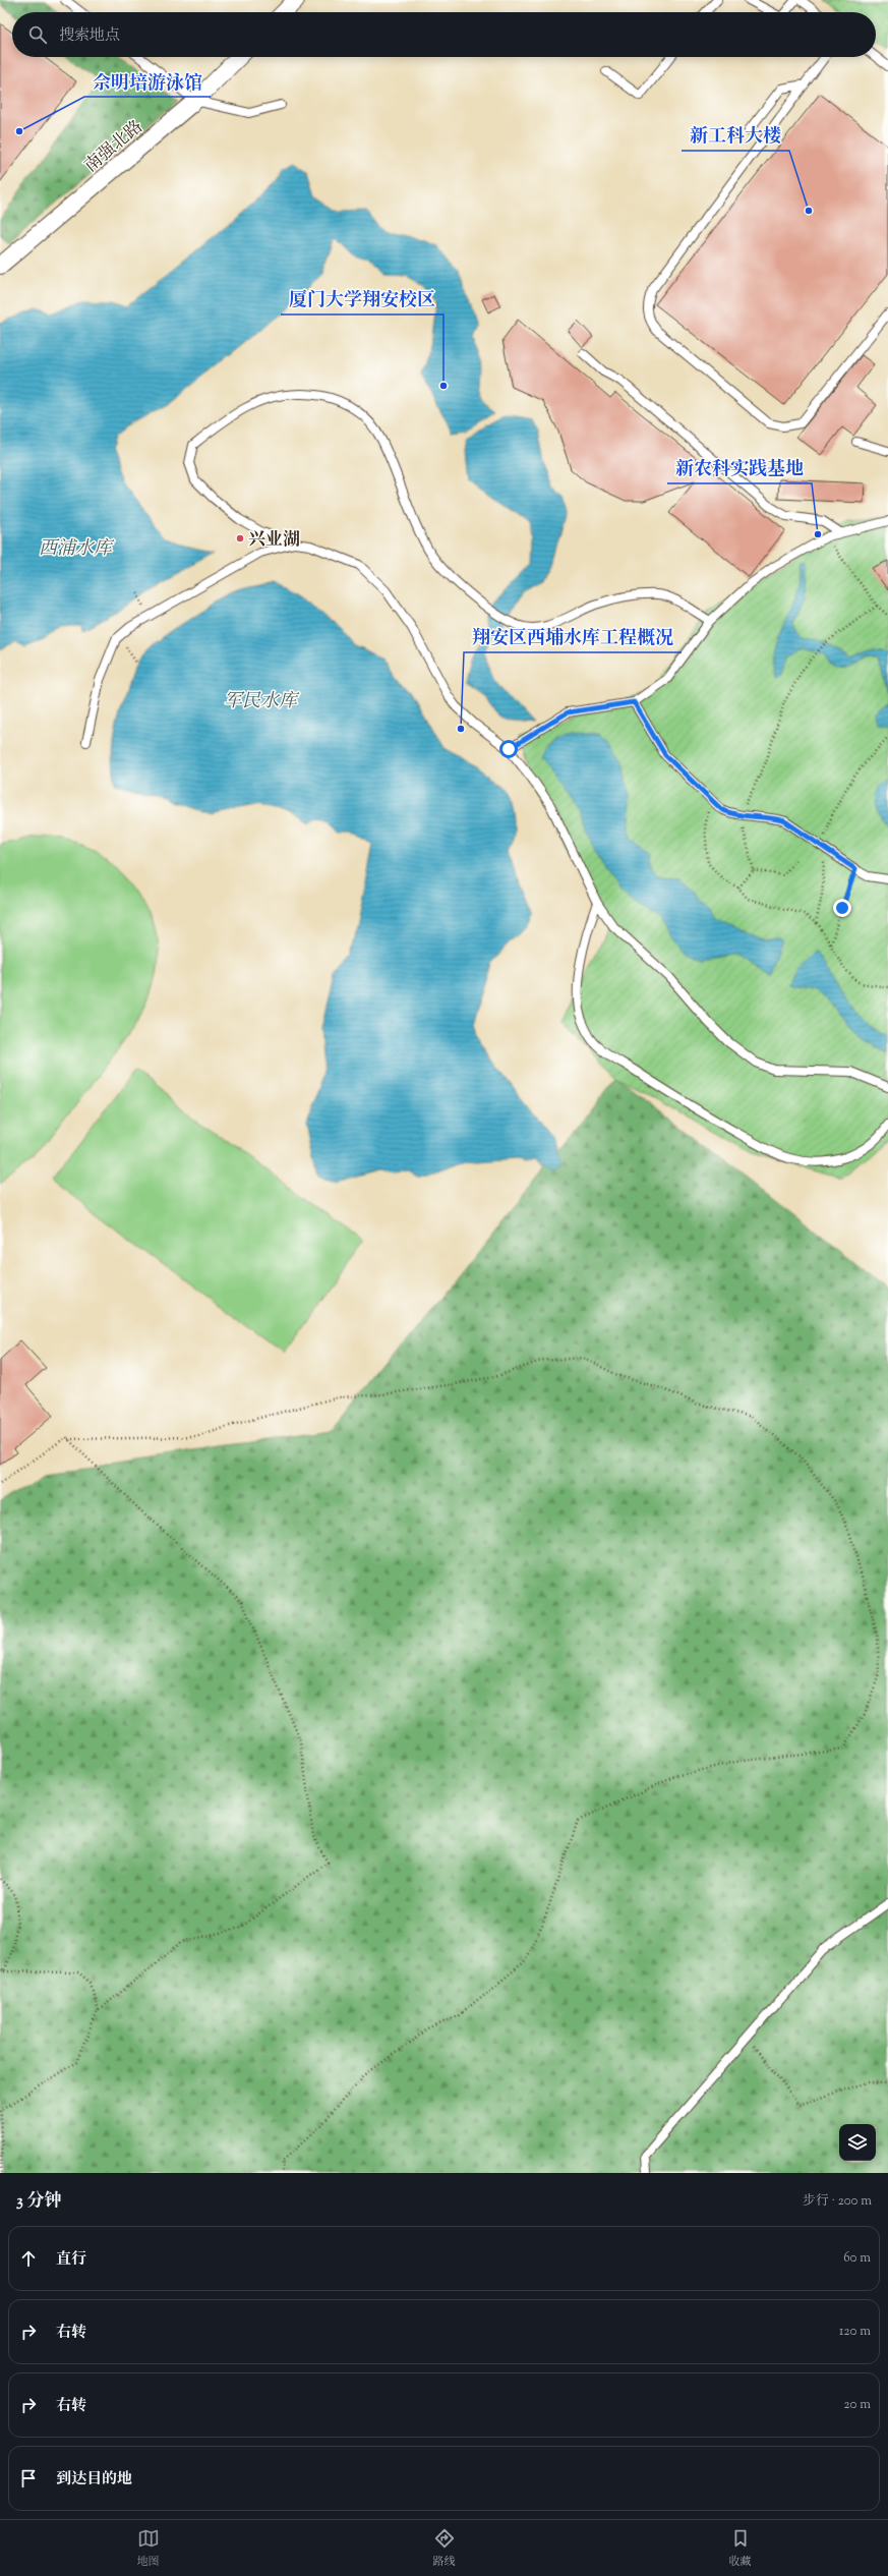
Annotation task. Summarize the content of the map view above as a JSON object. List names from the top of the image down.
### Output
{
  "streets": {
    "street": ["南强北路"]
  },
  "water": ["西浦水库", "军民水库"],
  "places": [
    "佘明培游泳馆",
    "新工科大楼",
    "厦门大学翔安校区",
    "新农科实践基地",
    "兴业湖",
    "翔安区西埔水库工程概况"
  ],
  "page": {
    "search": "搜索地点",
    "heading": ["3 分钟", "步行 · 200 m"],
    "list": [
      ["直行", "60 m"],
      ["右转", "120 m"],
      ["右转", "20 m"],
      "到达目的地"
    ],
    "nav": ["地图", "路线", "收藏"]
  }
}
